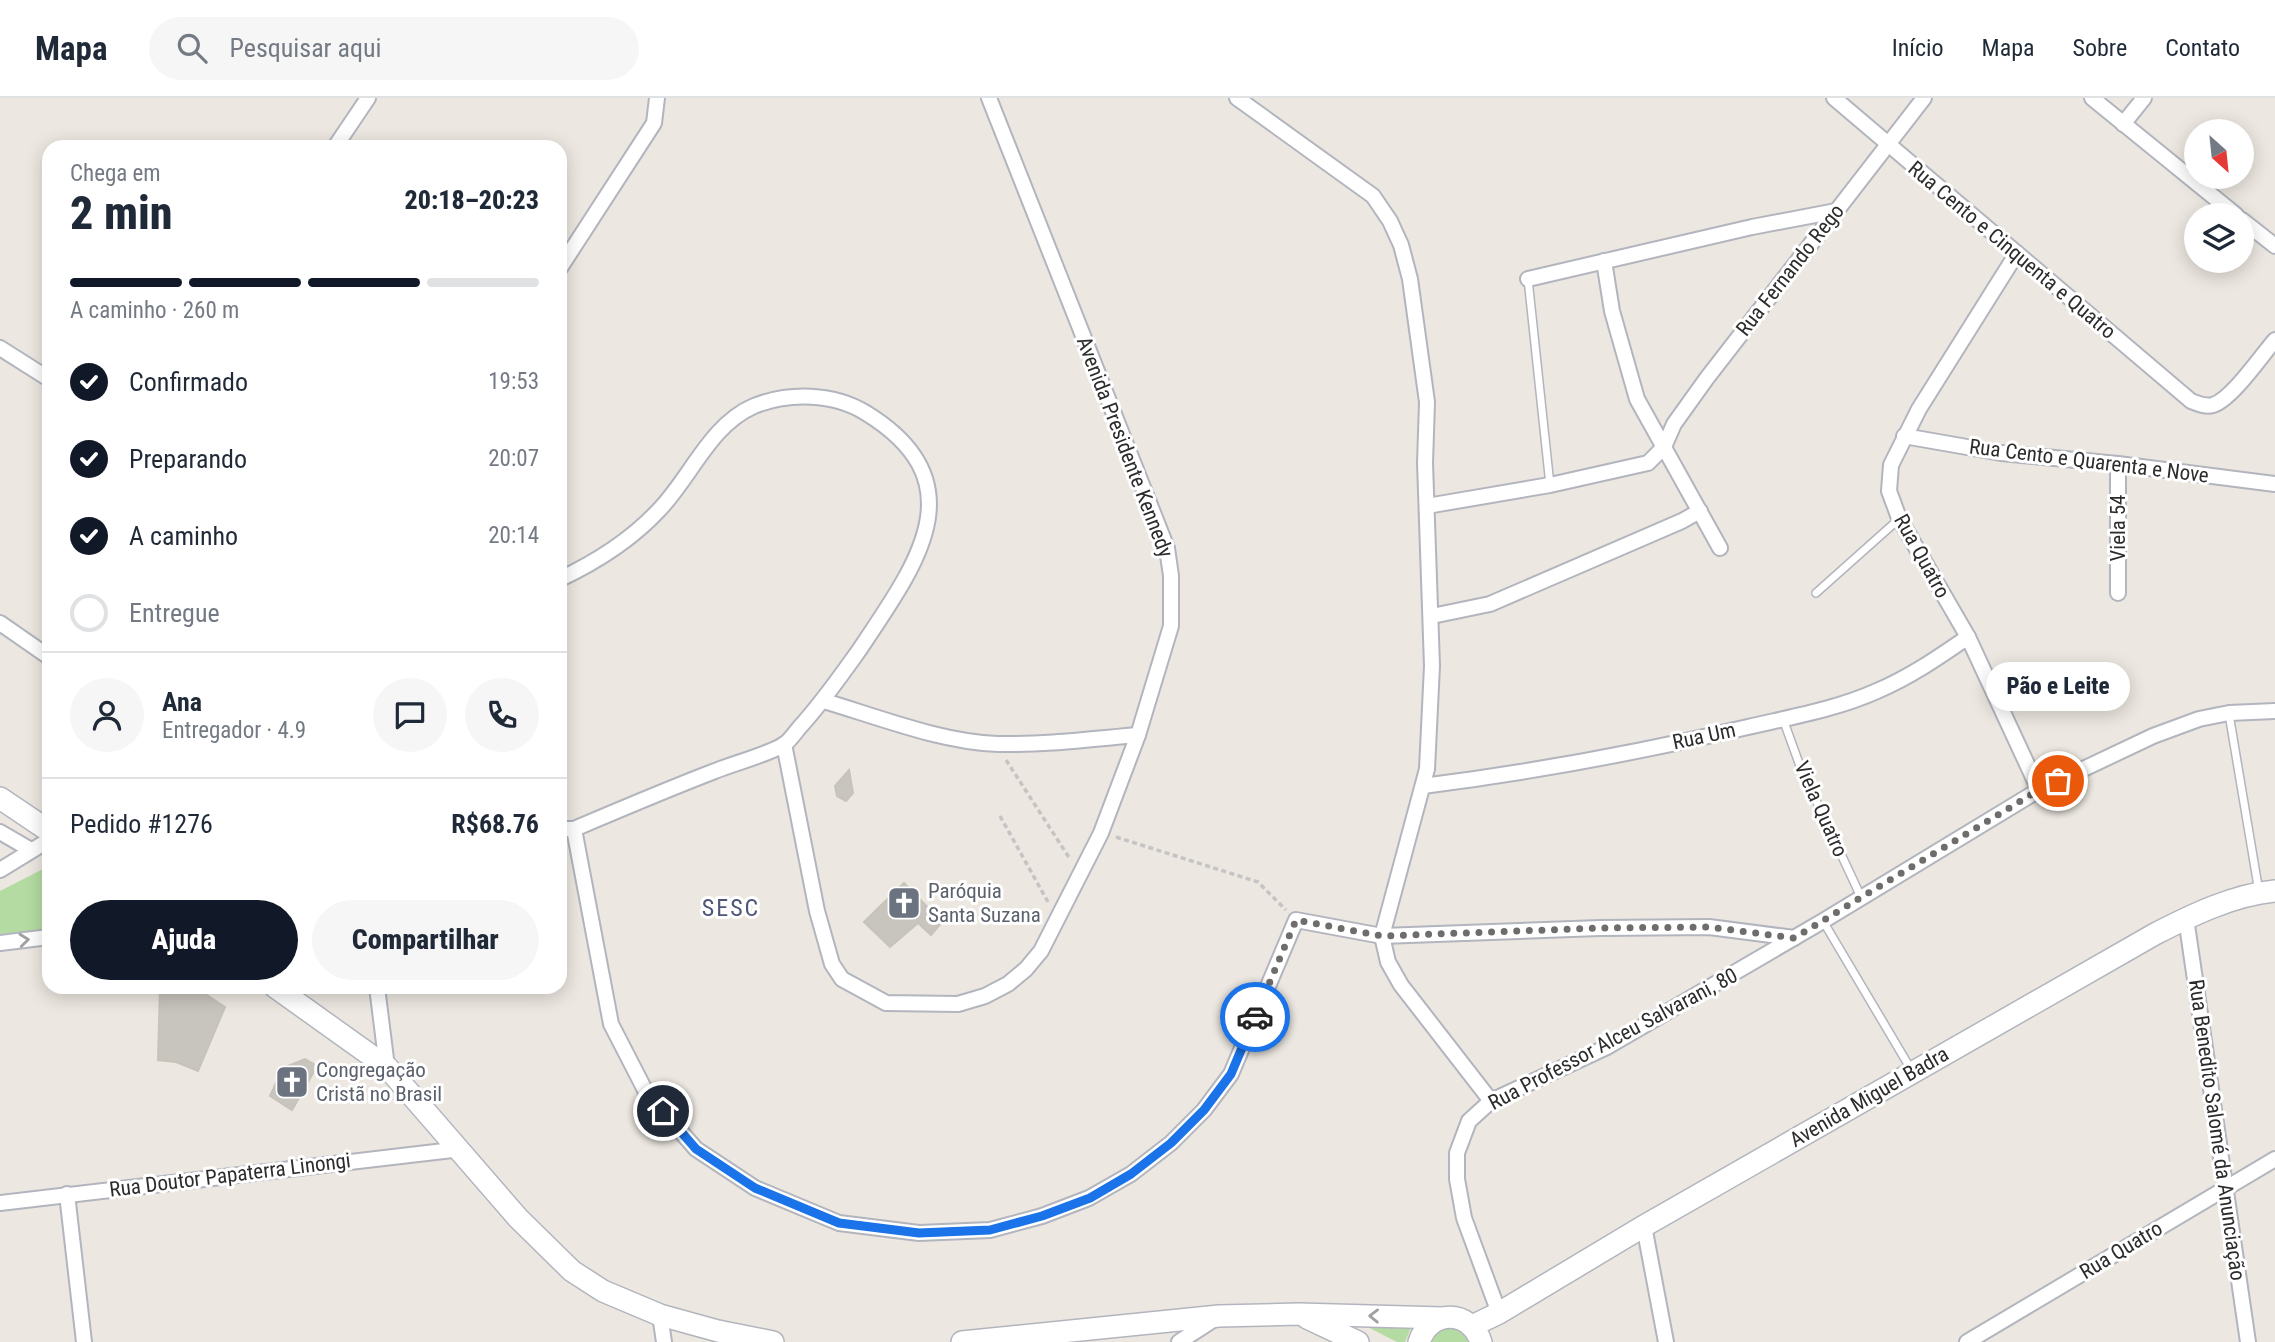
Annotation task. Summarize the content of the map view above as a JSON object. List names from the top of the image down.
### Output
{
  "streets": {
    "main road": ["Avenida Miguel Badra"],
    "street": [
      "Rua Cento e Cinquenta e Quatro",
      "Rua Fernando Rego",
      "Avenida Presidente Kennedy",
      "Rua Cento e Quarenta e Nove",
      "Viela 54",
      "Rua Quatro",
      "Rua Um",
      "Rua Professor Alceu Salvarani, 80",
      "Rua Benedito Salomé da Anunciação",
      "Rua Doutor Papaterra Linongi"
    ],
    "lane": ["Viela Quatro"]
  },
  "crossings": [
    ["Rua Cento e Cinquenta e Quatro", "Rua Fernando Rego"],
    ["Rua Cento e Cinquenta e Quatro", "Rua Quatro"],
    ["Rua Cento e Quarenta e Nove", "Viela 54"],
    ["Rua Cento e Quarenta e Nove", "Rua Quatro"],
    ["Rua Quatro", "Rua Um"],
    ["Rua Quatro", "Rua Professor Alceu Salvarani, 80"],
    ["Rua Quatro", "Rua Benedito Salomé da Anunciação"],
    ["Rua Um", "Viela Quatro"],
    ["Viela Quatro", "Rua Professor Alceu Salvarani, 80"],
    ["Rua Professor Alceu Salvarani, 80", "Avenida Miguel Badra"],
    ["Avenida Miguel Badra", "Rua Benedito Salomé da Anunciação"]
  ],
  "districts": ["SESC"],
  "places": {
    "other": ["Pão e Leite"],
    "church": ["Paróquia Santa Suzana", "Congregação Cristã no Brasil"]
  },
  "north": "bottom right",
  "page": {
    "header": "Mapa",
    "search": "Pesquisar aqui",
    "nav": [
      "Início",
      "Mapa",
      "Sobre",
      "Contato"
    ],
    "heading": ["2 min", "Chega em", "20:18–20:23"],
    "panel": [
      "Ana",
      "Entregador · 4.9",
      "Pedido #1276",
      "R$68.76"
    ],
    "bar": "A caminho · 260 m",
    "list": [
      ["Confirmado", "19:53"],
      ["Preparando", "20:07"],
      ["A caminho", "20:14"],
      "Entregue"
    ],
    "bubble": "Pão e Leite",
    "buttons": ["Ajuda", "Compartilhar"]
  }
}
